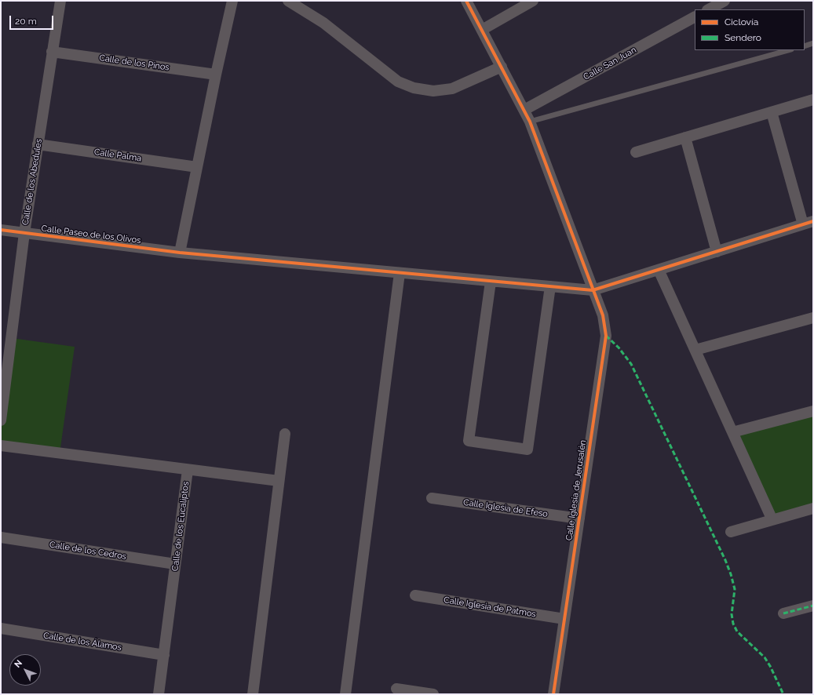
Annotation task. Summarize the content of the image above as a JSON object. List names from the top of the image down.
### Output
{
  "streets": {
    "street": [
      "Calle de los Pinos",
      "Calle San Juan",
      "Calle Palma",
      "Calle de los Abedules",
      "Calle Paseo de los Olivos",
      "Calle Iglesia de Jerusalén",
      "Calle Iglesia de Efeso",
      "Calle de los Eucaliptos",
      "Calle de los Cedros",
      "Calle Iglesia de Patmos",
      "Calle de los Álamos"
    ]
  },
  "crossings": [
    ["Calle de los Pinos", "Calle de los Abedules"],
    ["Calle San Juan", "Calle Iglesia de Jerusalén"],
    ["Calle Palma", "Calle de los Abedules"],
    ["Calle de los Abedules", "Calle Paseo de los Olivos"],
    ["Calle Paseo de los Olivos", "Calle Iglesia de Jerusalén"],
    ["Calle Iglesia de Jerusalén", "Calle Iglesia de Efeso"],
    ["Calle Iglesia de Jerusalén", "Calle Iglesia de Patmos"],
    ["Calle de los Eucaliptos", "Calle de los Cedros"],
    ["Calle de los Eucaliptos", "Calle de los Álamos"]
  ],
  "legend": ["Ciclovía", "Sendero"],
  "scale_bar": "20 m",
  "north": "top left"
}
